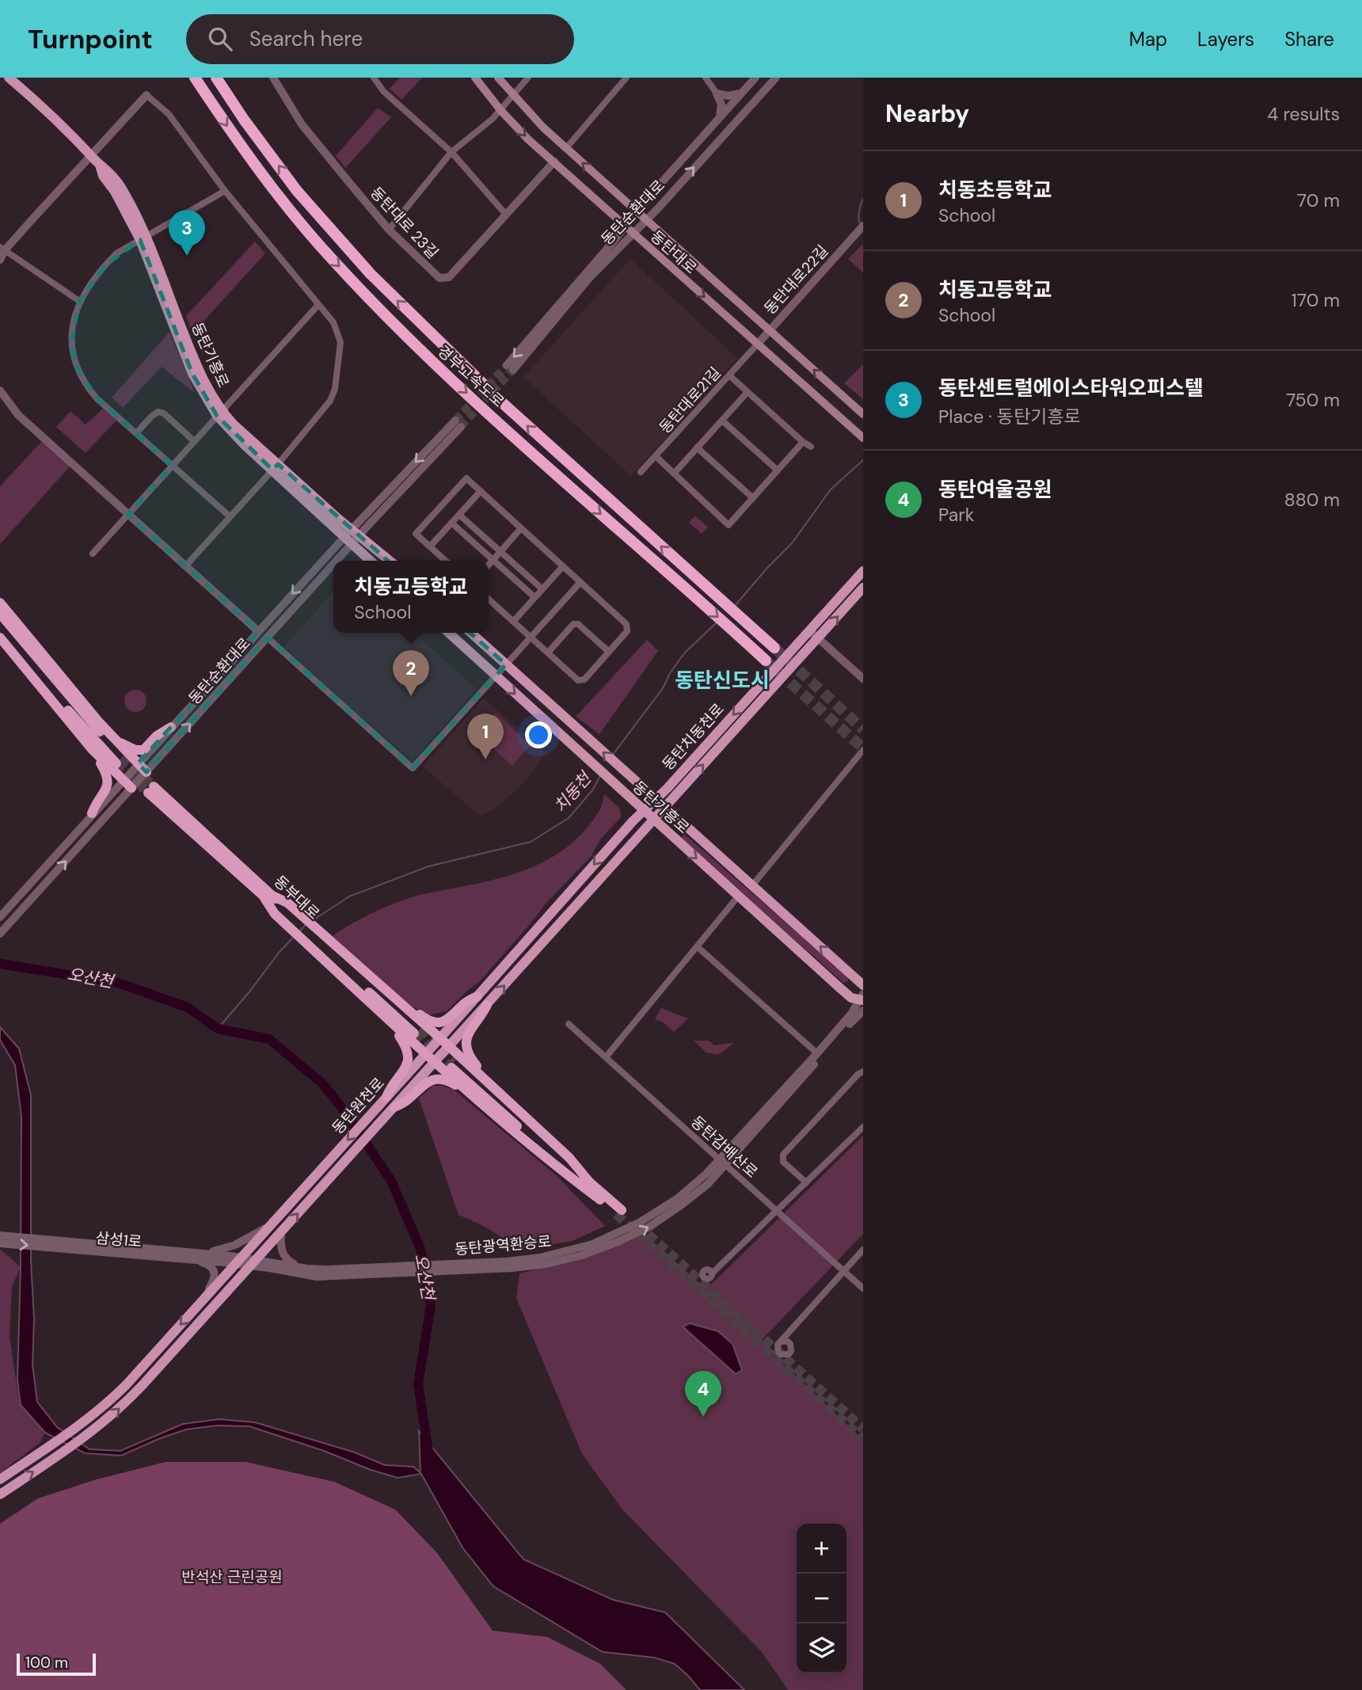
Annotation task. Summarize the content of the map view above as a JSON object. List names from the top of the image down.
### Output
{
  "streets": {
    "highway": ["경부고속도로", "동부대로"],
    "main road": [
      "동탄대로",
      "동탄기흥로",
      "동탄치동천로",
      "동탄원천로"
    ],
    "street": [
      "동탄순환대로",
      "동탄대로 23길",
      "동탄대로22길",
      "동탄대로21길",
      "동탄감배산로",
      "삼성1로",
      "동탄광역환승로"
    ]
  },
  "crossings": [
    ["동탄순환대로", "동탄대로"],
    ["동탄순환대로", "동탄기흥로"],
    ["동탄대로 23길", "동탄대로"],
    ["동탄대로", "동탄대로22길"],
    ["동탄대로", "동탄대로21길"],
    ["동탄대로22길", "동탄대로21길"],
    ["동탄기흥로", "동탄치동천로"],
    ["동탄기흥로", "동탄원천로"],
    ["동탄기흥로", "동탄광역환승로"],
    ["동탄치동천로", "동탄원천로"],
    ["동탄원천로", "삼성1로"],
    ["동탄원천로", "동탄광역환승로"],
    ["동탄감배산로", "동탄광역환승로"],
    ["삼성1로", "동탄광역환승로"]
  ],
  "districts": ["동탄신도시"],
  "water": ["치동천", "오산천"],
  "parks": ["반석산 근린공원"],
  "scale_bar": "100 m",
  "page": {
    "header": "Turnpoint",
    "search": "Search here",
    "nav": ["Map", "Layers", "Share"],
    "heading": ["Nearby", "4 results"],
    "list": [
      {
        "mark": "1",
        "name": "치동초등학교",
        "note": "School",
        "value": "70 m"
      },
      {
        "mark": "2",
        "name": "치동고등학교",
        "note": "School",
        "value": "170 m"
      },
      {
        "mark": "3",
        "name": "동탄센트럴에이스타워오피스텔",
        "note": "Place · 동탄기흥로",
        "value": "750 m"
      },
      {
        "mark": "4",
        "name": "동탄여울공원",
        "note": "Park",
        "value": "880 m"
      }
    ],
    "pins": [
      "3",
      "2",
      "1",
      "4"
    ],
    "popup": ["치동고등학교", "School"],
    "map_buttons": ["+", "−"],
    "scale": "100 m"
  }
}
